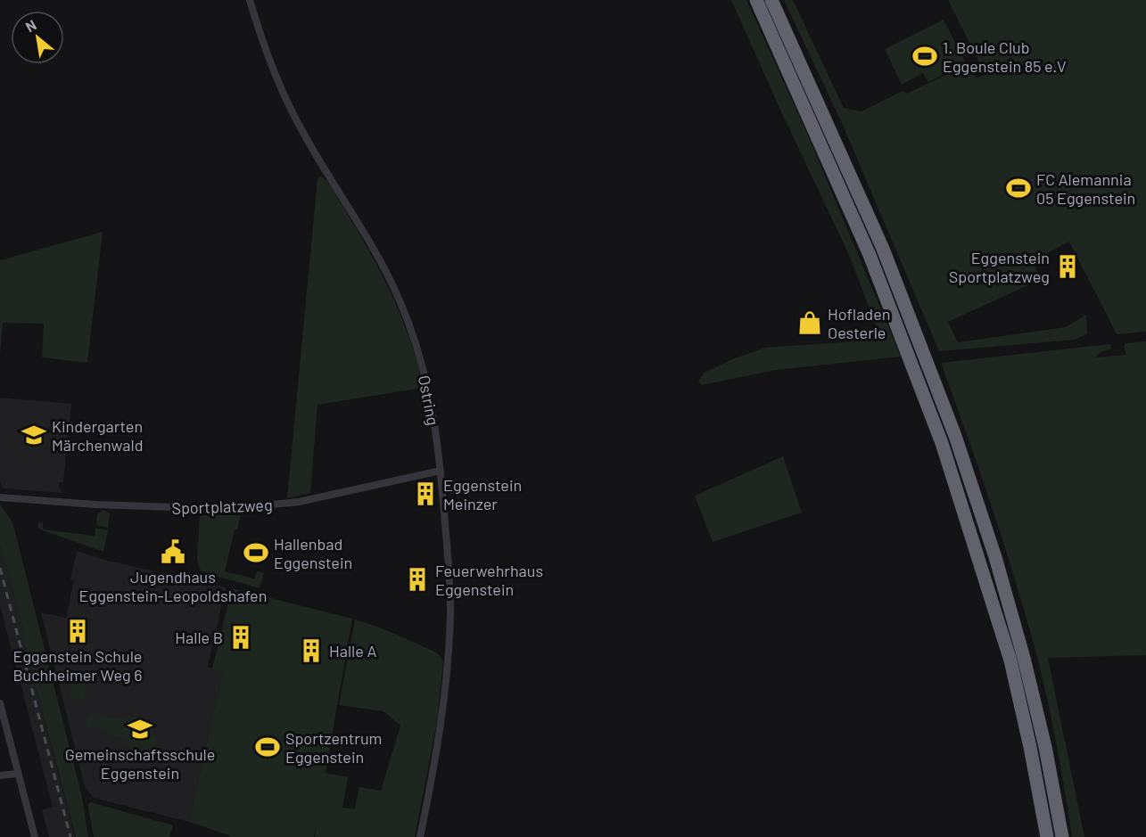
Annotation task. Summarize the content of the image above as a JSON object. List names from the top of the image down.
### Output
{
  "streets": {
    "street": ["Ostring", "Sportplatzweg"]
  },
  "crossings": [
    ["Ostring", "Sportplatzweg"]
  ],
  "places": {
    "sports": [
      "1. Boule Club Eggenstein 85 e.V",
      "FC Alemannia 05 Eggenstein",
      "Hallenbad Eggenstein",
      "Sportzentrum Eggenstein"
    ],
    "building": [
      "Eggenstein Sportplatzweg",
      "Eggenstein Meinzer",
      "Feuerwehrhaus Eggenstein",
      "Eggenstein Schule Buchheimer Weg 6",
      "Halle B",
      "Halle A"
    ],
    "shop": ["Hofladen Oesterle"],
    "school or university": ["Kindergarten Märchenwald", "Gemeinschaftsschule Eggenstein"],
    "public building": ["Jugendhaus Eggenstein-Leopoldshafen"]
  },
  "north": "top left"
}
